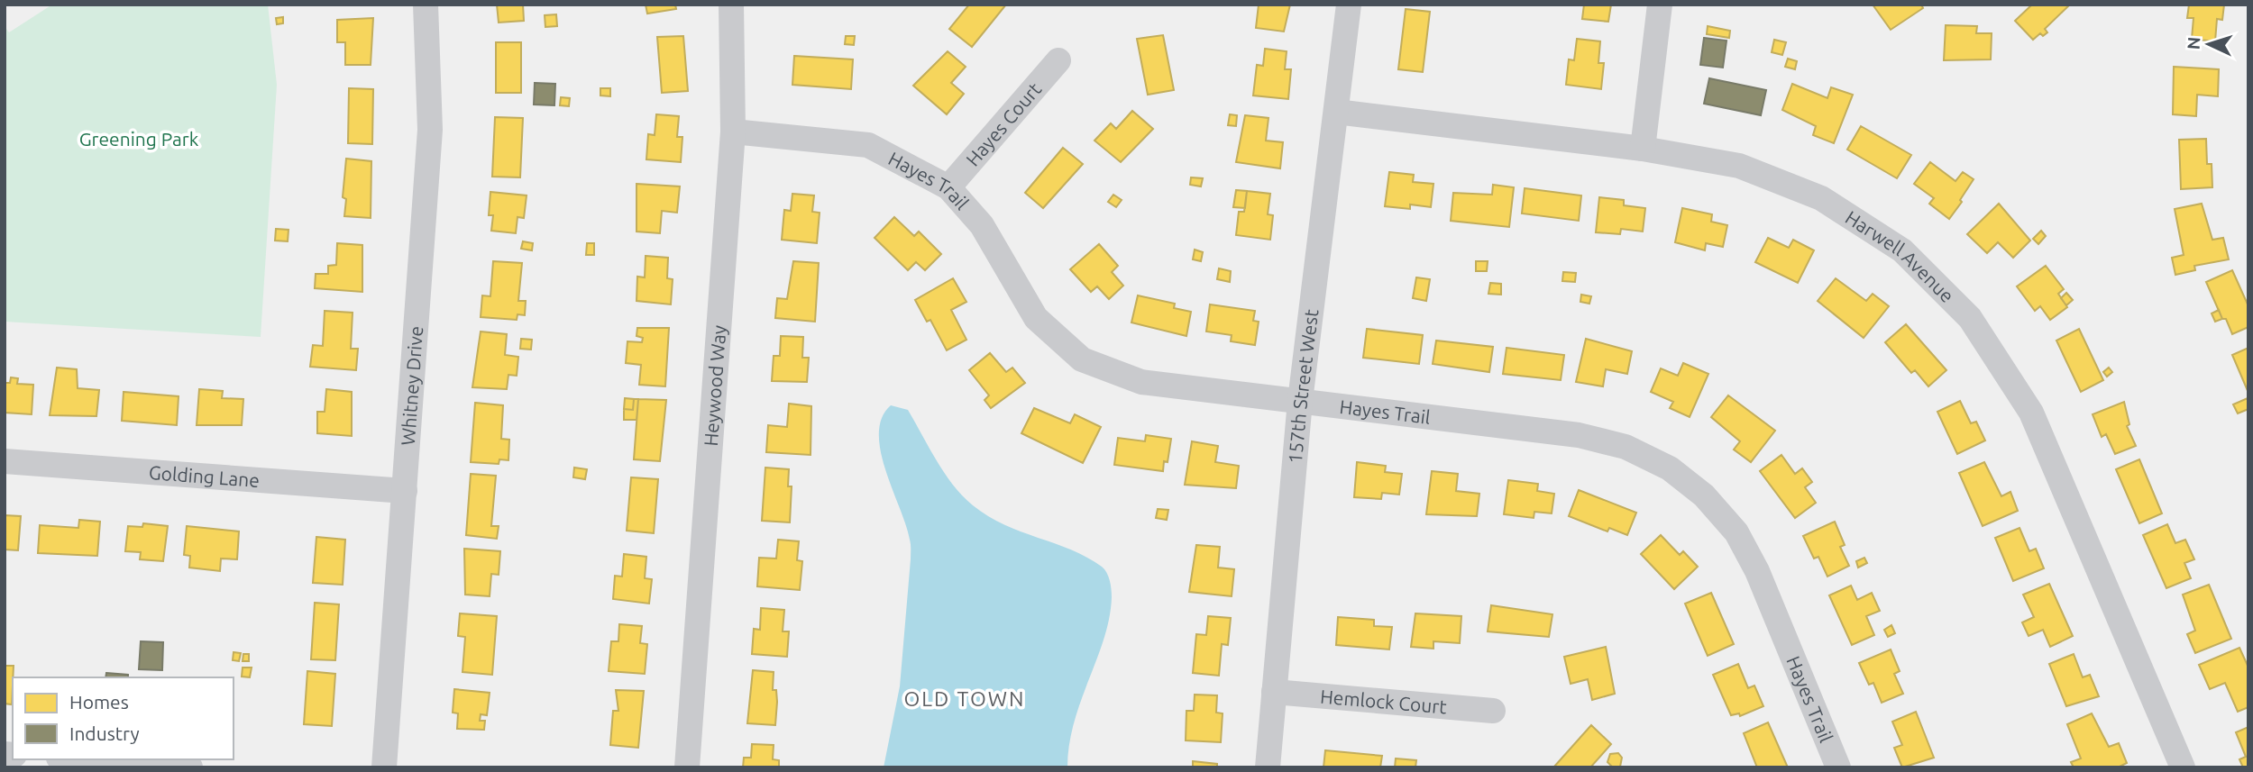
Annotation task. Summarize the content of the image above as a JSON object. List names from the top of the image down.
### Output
{
  "streets": {
    "street": [
      "Hayes Court",
      "Hayes Trail",
      "Harwell Avenue",
      "157th Street West",
      "Whitney Drive",
      "Heywood Way",
      "Golding Lane",
      "Hemlock Court"
    ]
  },
  "crossings": [
    ["Hayes Court", "Hayes Trail"],
    ["Hayes Trail", "157th Street West"],
    ["Hayes Trail", "Heywood Way"],
    ["Harwell Avenue", "157th Street West"],
    ["157th Street West", "Hemlock Court"],
    ["Whitney Drive", "Golding Lane"]
  ],
  "districts": ["OLD TOWN"],
  "parks": ["Greening Park"],
  "legend": ["Homes", "Industry"],
  "north": "left"
}
